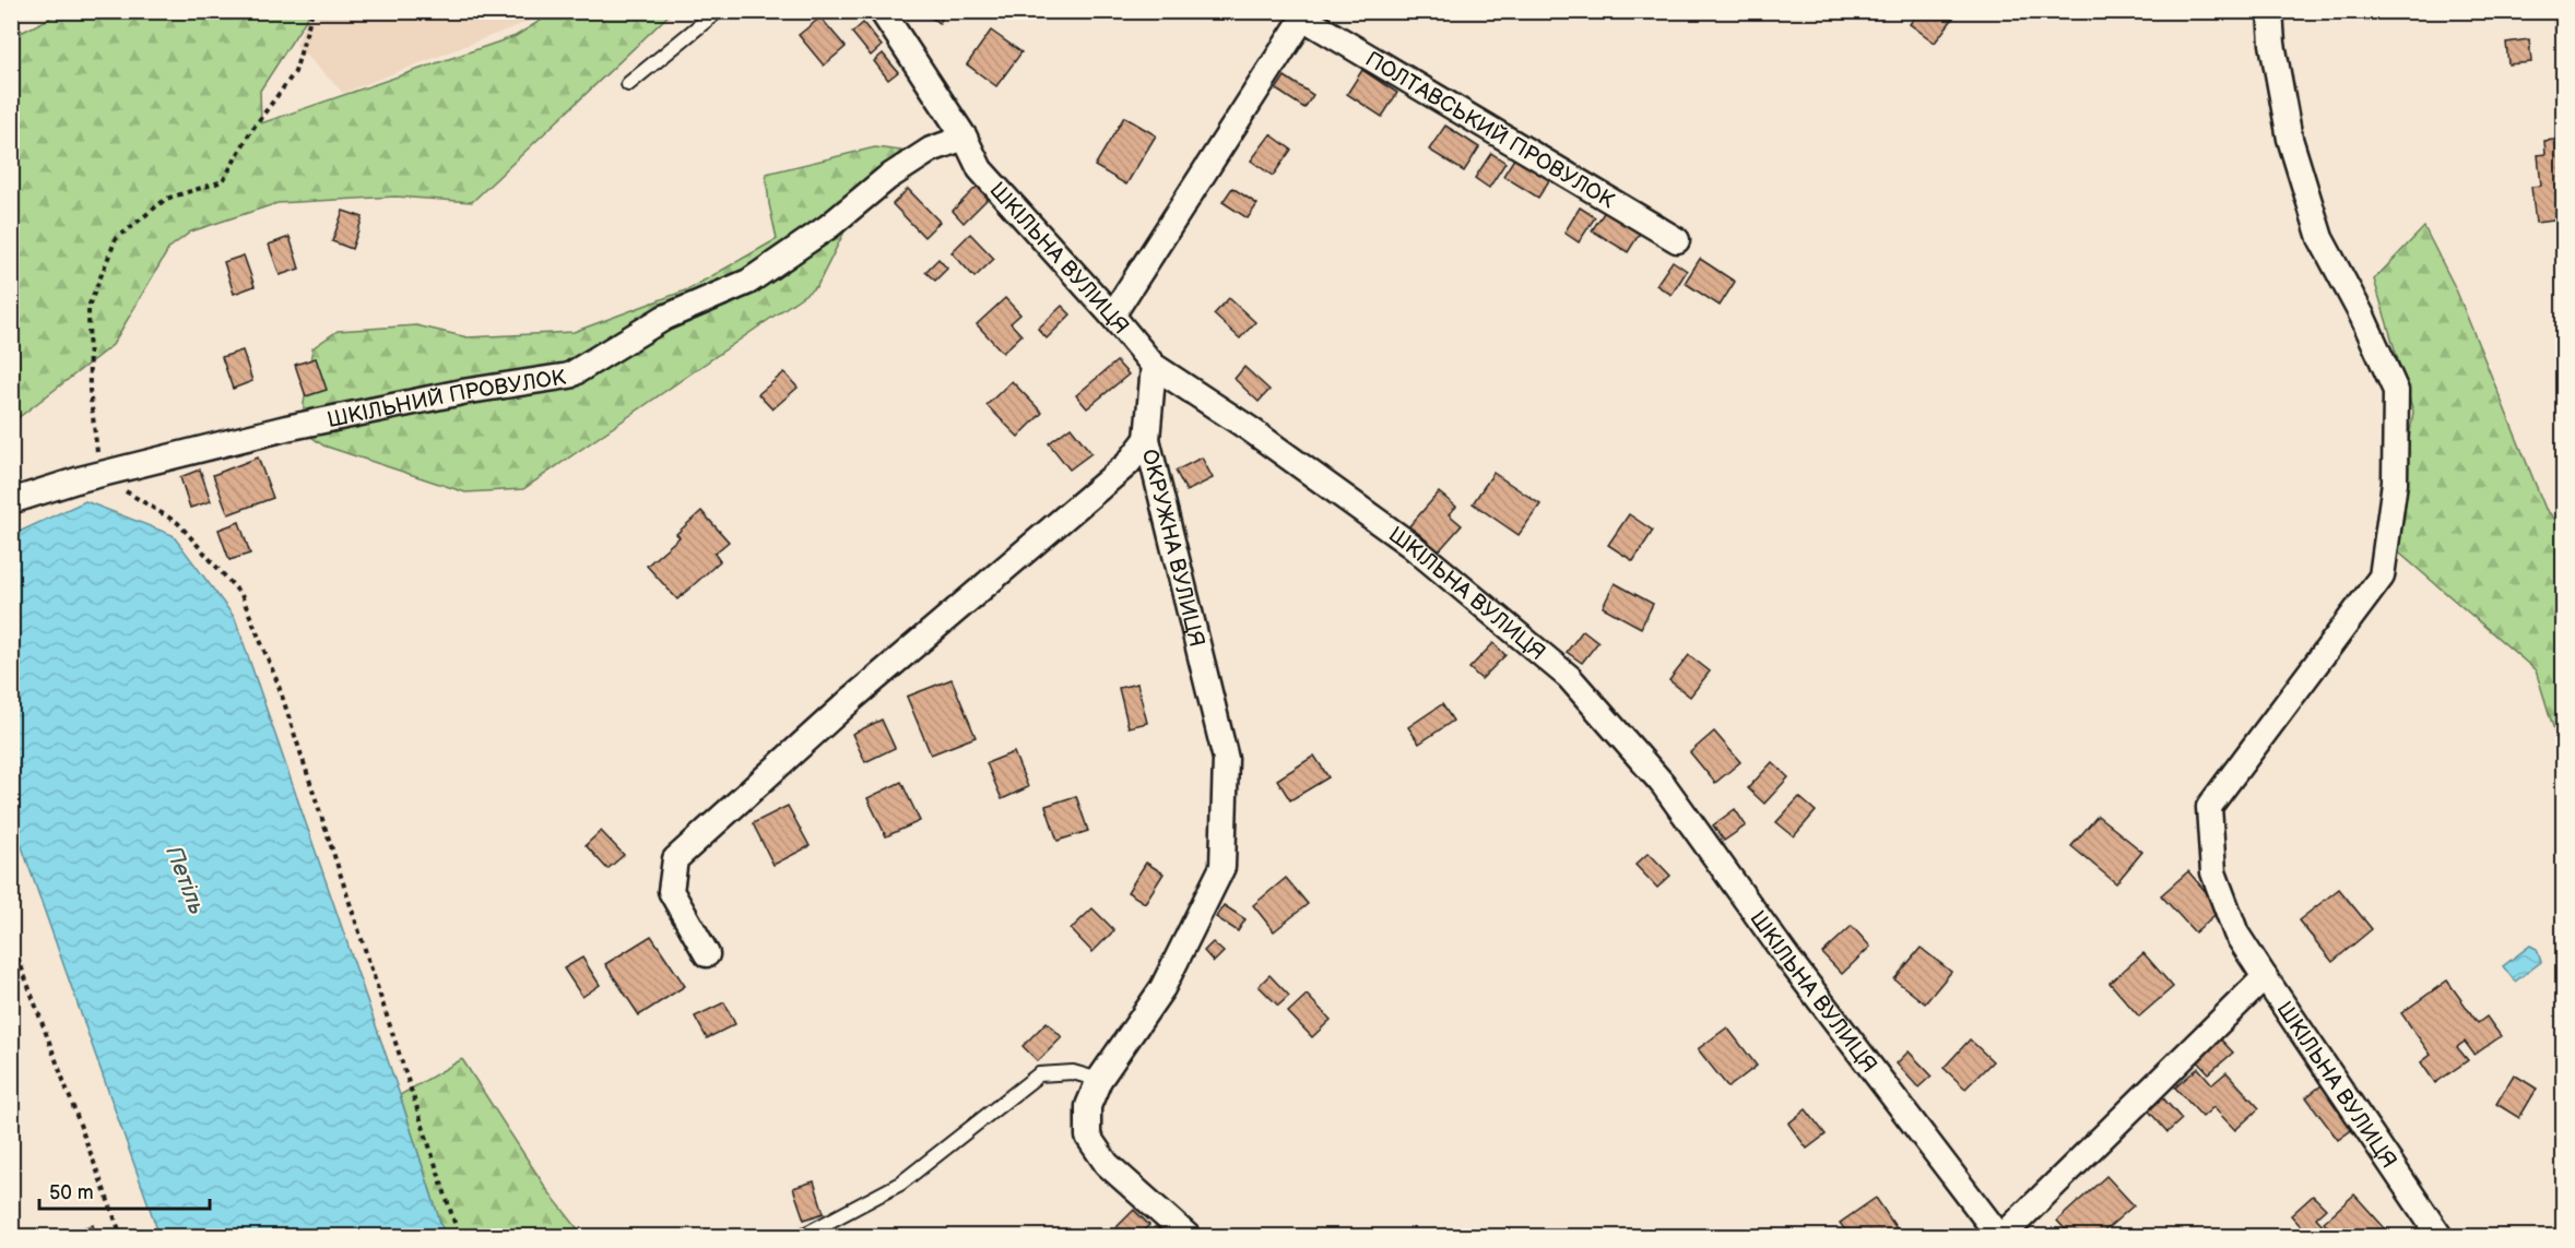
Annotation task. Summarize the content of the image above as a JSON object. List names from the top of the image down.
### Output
{
  "streets": {
    "street": [
      "ПОЛТАВСЬКИЙ ПРОВУЛОК",
      "ШКІЛЬНА ВУЛИЦЯ",
      "ШКІЛЬНИЙ ПРОВУЛОК",
      "ОКРУЖНА ВУЛИЦЯ"
    ]
  },
  "crossings": [
    ["ПОЛТАВСЬКИЙ ПРОВУЛОК", "ШКІЛЬНА ВУЛИЦЯ"],
    ["ШКІЛЬНА ВУЛИЦЯ", "ШКІЛЬНИЙ ПРОВУЛОК"]
  ],
  "water": ["Петіль"],
  "scale_bar": "50 m"
}
